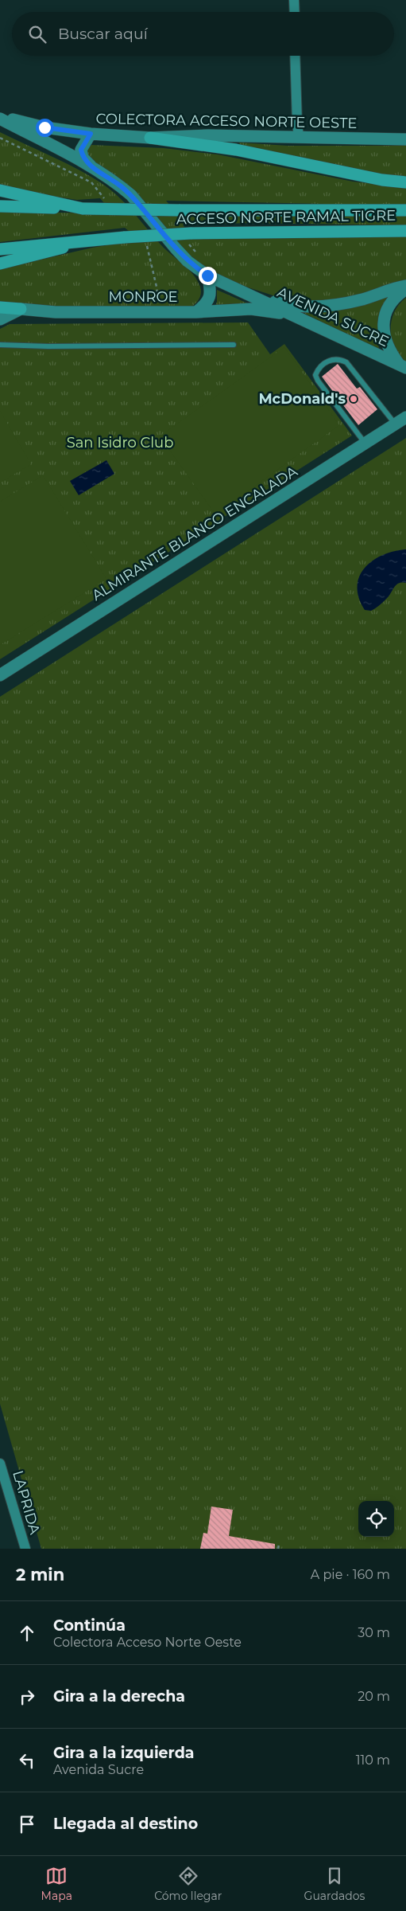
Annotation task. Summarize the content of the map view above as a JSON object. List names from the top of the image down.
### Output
{
  "streets": {
    "highway": ["ACCESO NORTE RAMAL TIGRE"],
    "main road": [
      "COLECTORA ACCESO NORTE OESTE",
      "MONROE",
      "AVENIDA SUCRE",
      "ALMIRANTE BLANCO ENCALADA"
    ],
    "street": ["LAPRIDA"]
  },
  "crossings": [
    ["MONROE", "AVENIDA SUCRE"]
  ],
  "parks": ["San Isidro Club"],
  "places": ["McDonald's"],
  "page": {
    "search": "Buscar aquí",
    "heading": ["2 min", "A pie · 160 m"],
    "list": [
      ["Continúa", "Colectora Acceso Norte Oeste", "30 m"],
      ["Gira a la derecha", "20 m"],
      ["Gira a la izquierda", "Avenida Sucre", "110 m"],
      "Llegada al destino"
    ],
    "nav": ["Mapa", "Cómo llegar", "Guardados"]
  }
}
